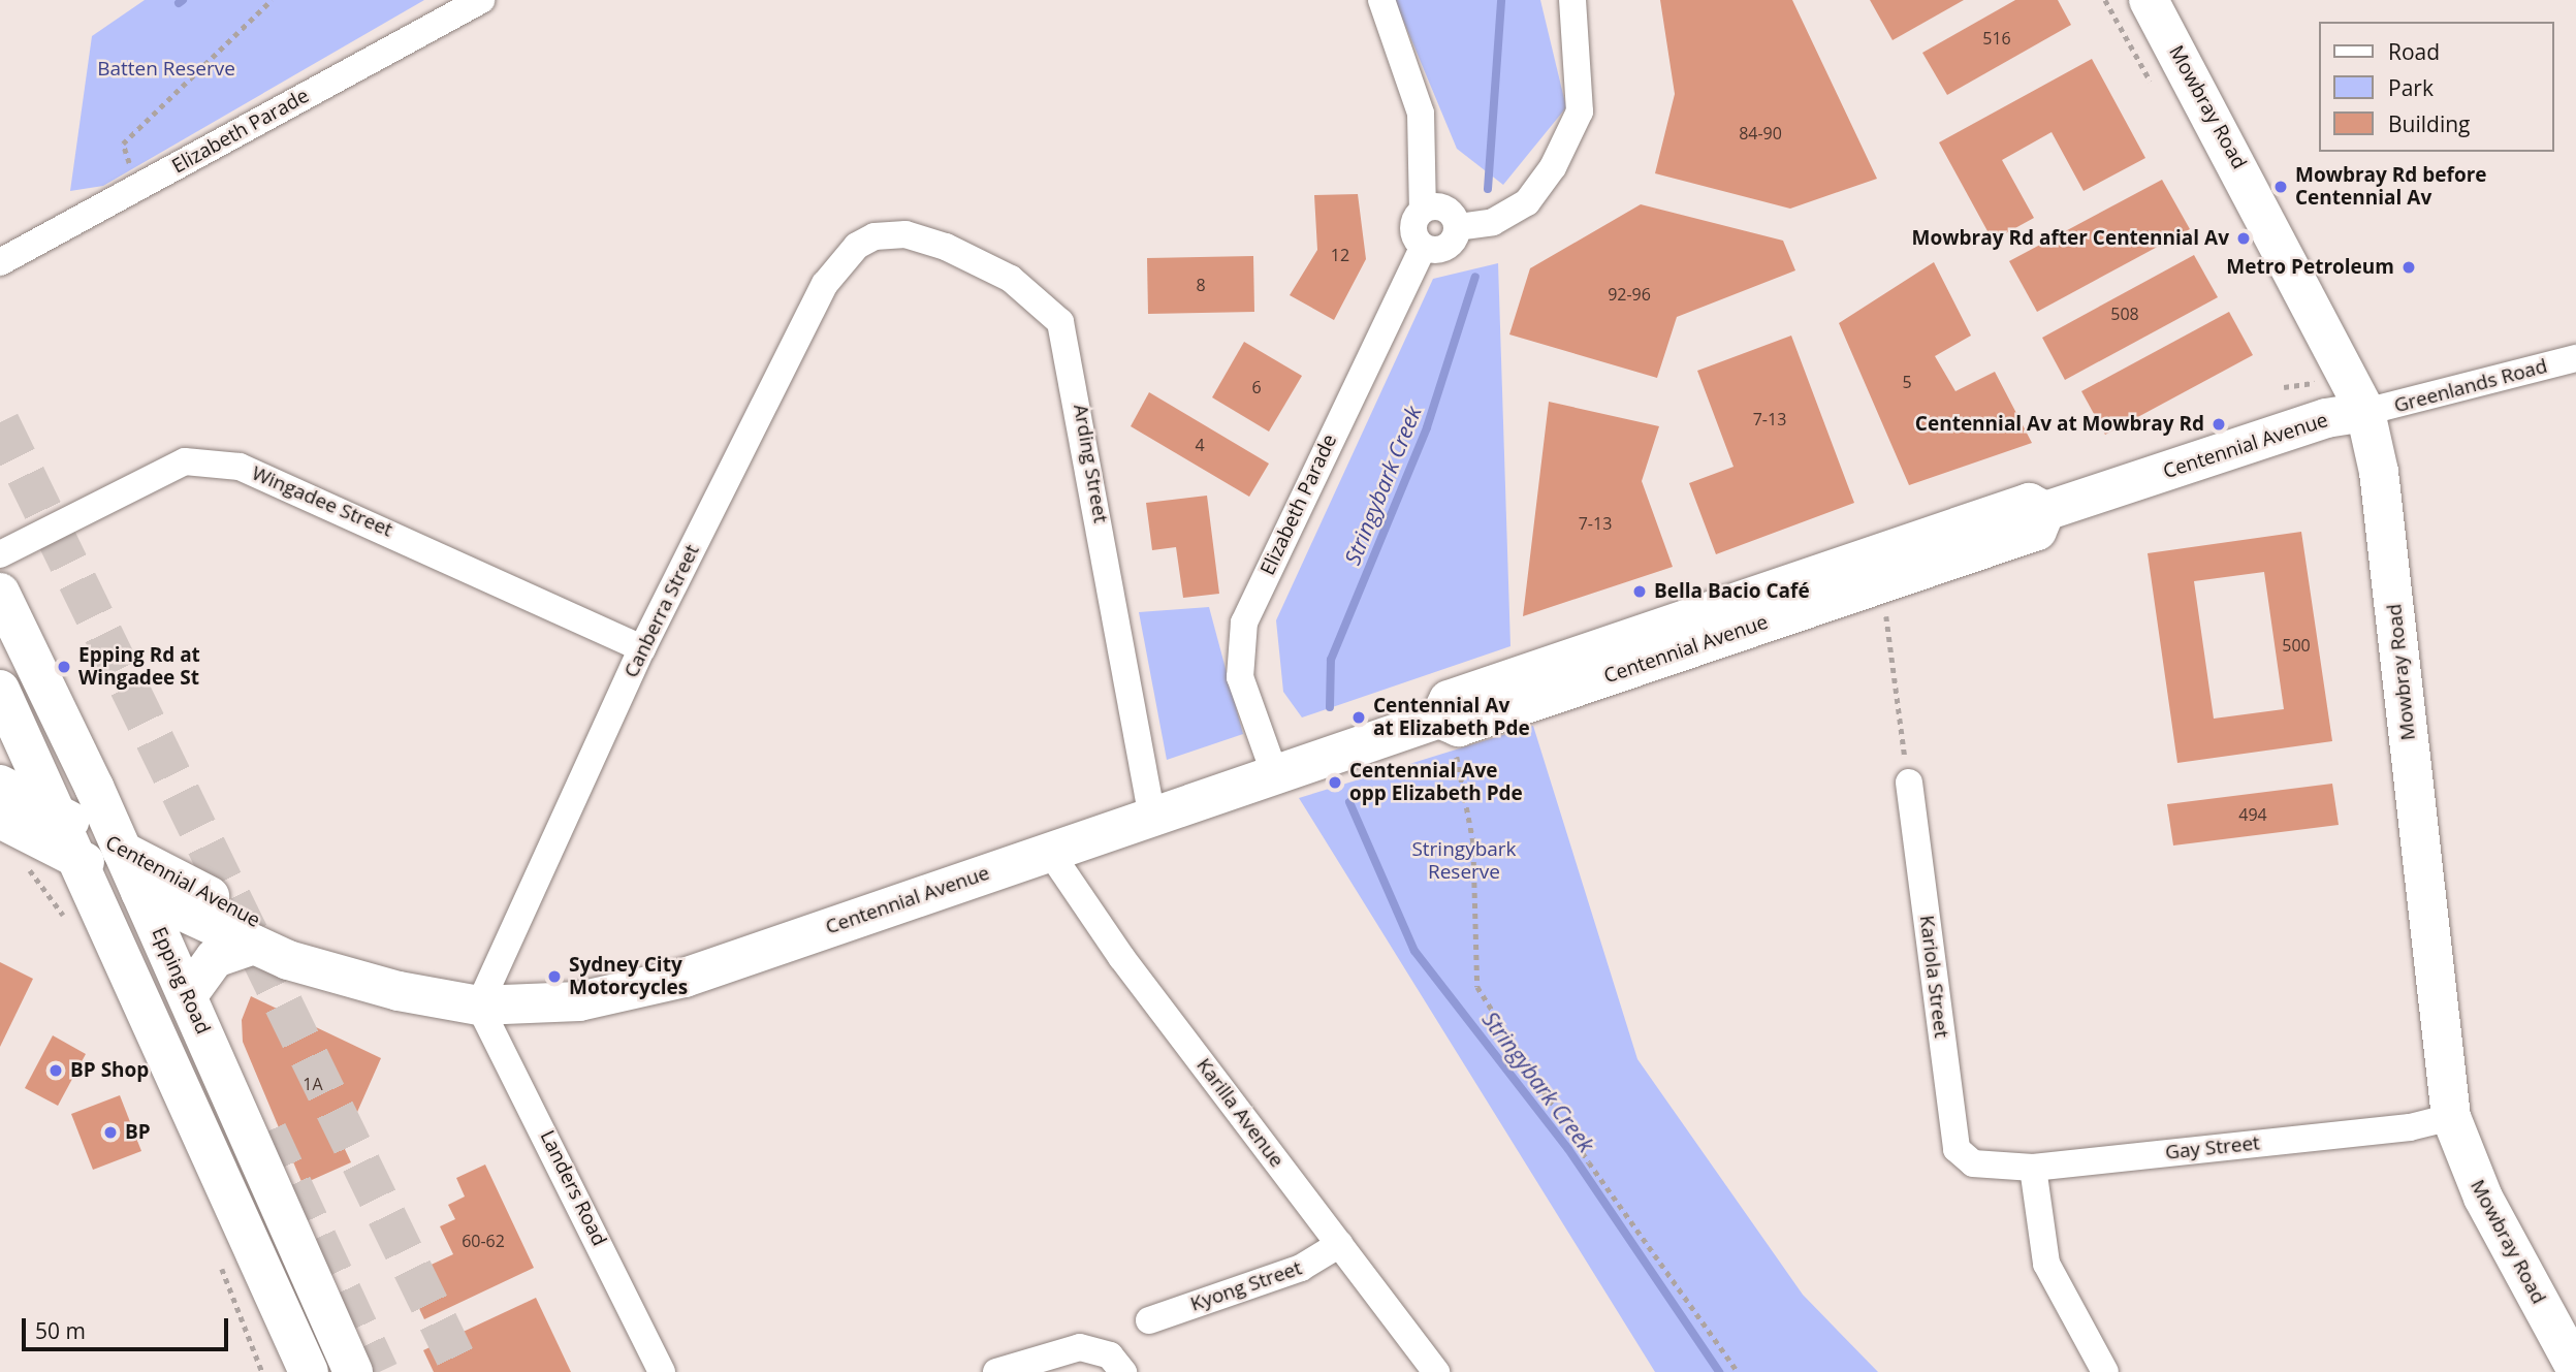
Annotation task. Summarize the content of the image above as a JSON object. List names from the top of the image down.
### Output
{
  "streets": {
    "main road": ["Mowbray Road", "Centennial Avenue", "Epping Road"],
    "street": [
      "Elizabeth Parade",
      "Greenlands Road",
      "Arding Street",
      "Wingadee Street",
      "Canberra Street",
      "Kariola Street",
      "Karilla Avenue",
      "Gay Street",
      "Landers Road",
      "Kyong Street"
    ]
  },
  "crossings": [
    ["Mowbray Road", "Greenlands Road"],
    ["Mowbray Road", "Centennial Avenue"],
    ["Mowbray Road", "Gay Street"],
    ["Elizabeth Parade", "Centennial Avenue"],
    ["Greenlands Road", "Centennial Avenue"],
    ["Centennial Avenue", "Arding Street"],
    ["Centennial Avenue", "Canberra Street"],
    ["Centennial Avenue", "Epping Road"],
    ["Centennial Avenue", "Karilla Avenue"],
    ["Centennial Avenue", "Landers Road"],
    ["Arding Street", "Canberra Street"],
    ["Wingadee Street", "Canberra Street"],
    ["Canberra Street", "Landers Road"],
    ["Kariola Street", "Gay Street"],
    ["Karilla Avenue", "Kyong Street"]
  ],
  "water": ["Stringybark Creek"],
  "parks": ["Batten Reserve", "Stringybark Reserve"],
  "places": [
    "Mowbray Rd before Centennial Av",
    "Mowbray Rd after Centennial Av",
    "Metro Petroleum",
    "Centennial Av at Mowbray Rd",
    "Bella Bacio Café",
    "Epping Rd at Wingadee St",
    "Centennial Av at Elizabeth Pde",
    "Centennial Ave opp Elizabeth Pde",
    "Sydney City Motorcycles",
    "BP Shop",
    "BP"
  ],
  "house_numbers": [
    "516",
    "84-90",
    "12",
    "8",
    "92-96",
    "508",
    "5",
    "6",
    "7-13",
    "4",
    "7-13",
    "500",
    "494",
    "1A",
    "60-62"
  ],
  "legend": ["Road", "Park", "Building"],
  "scale_bar": "50 m"
}
